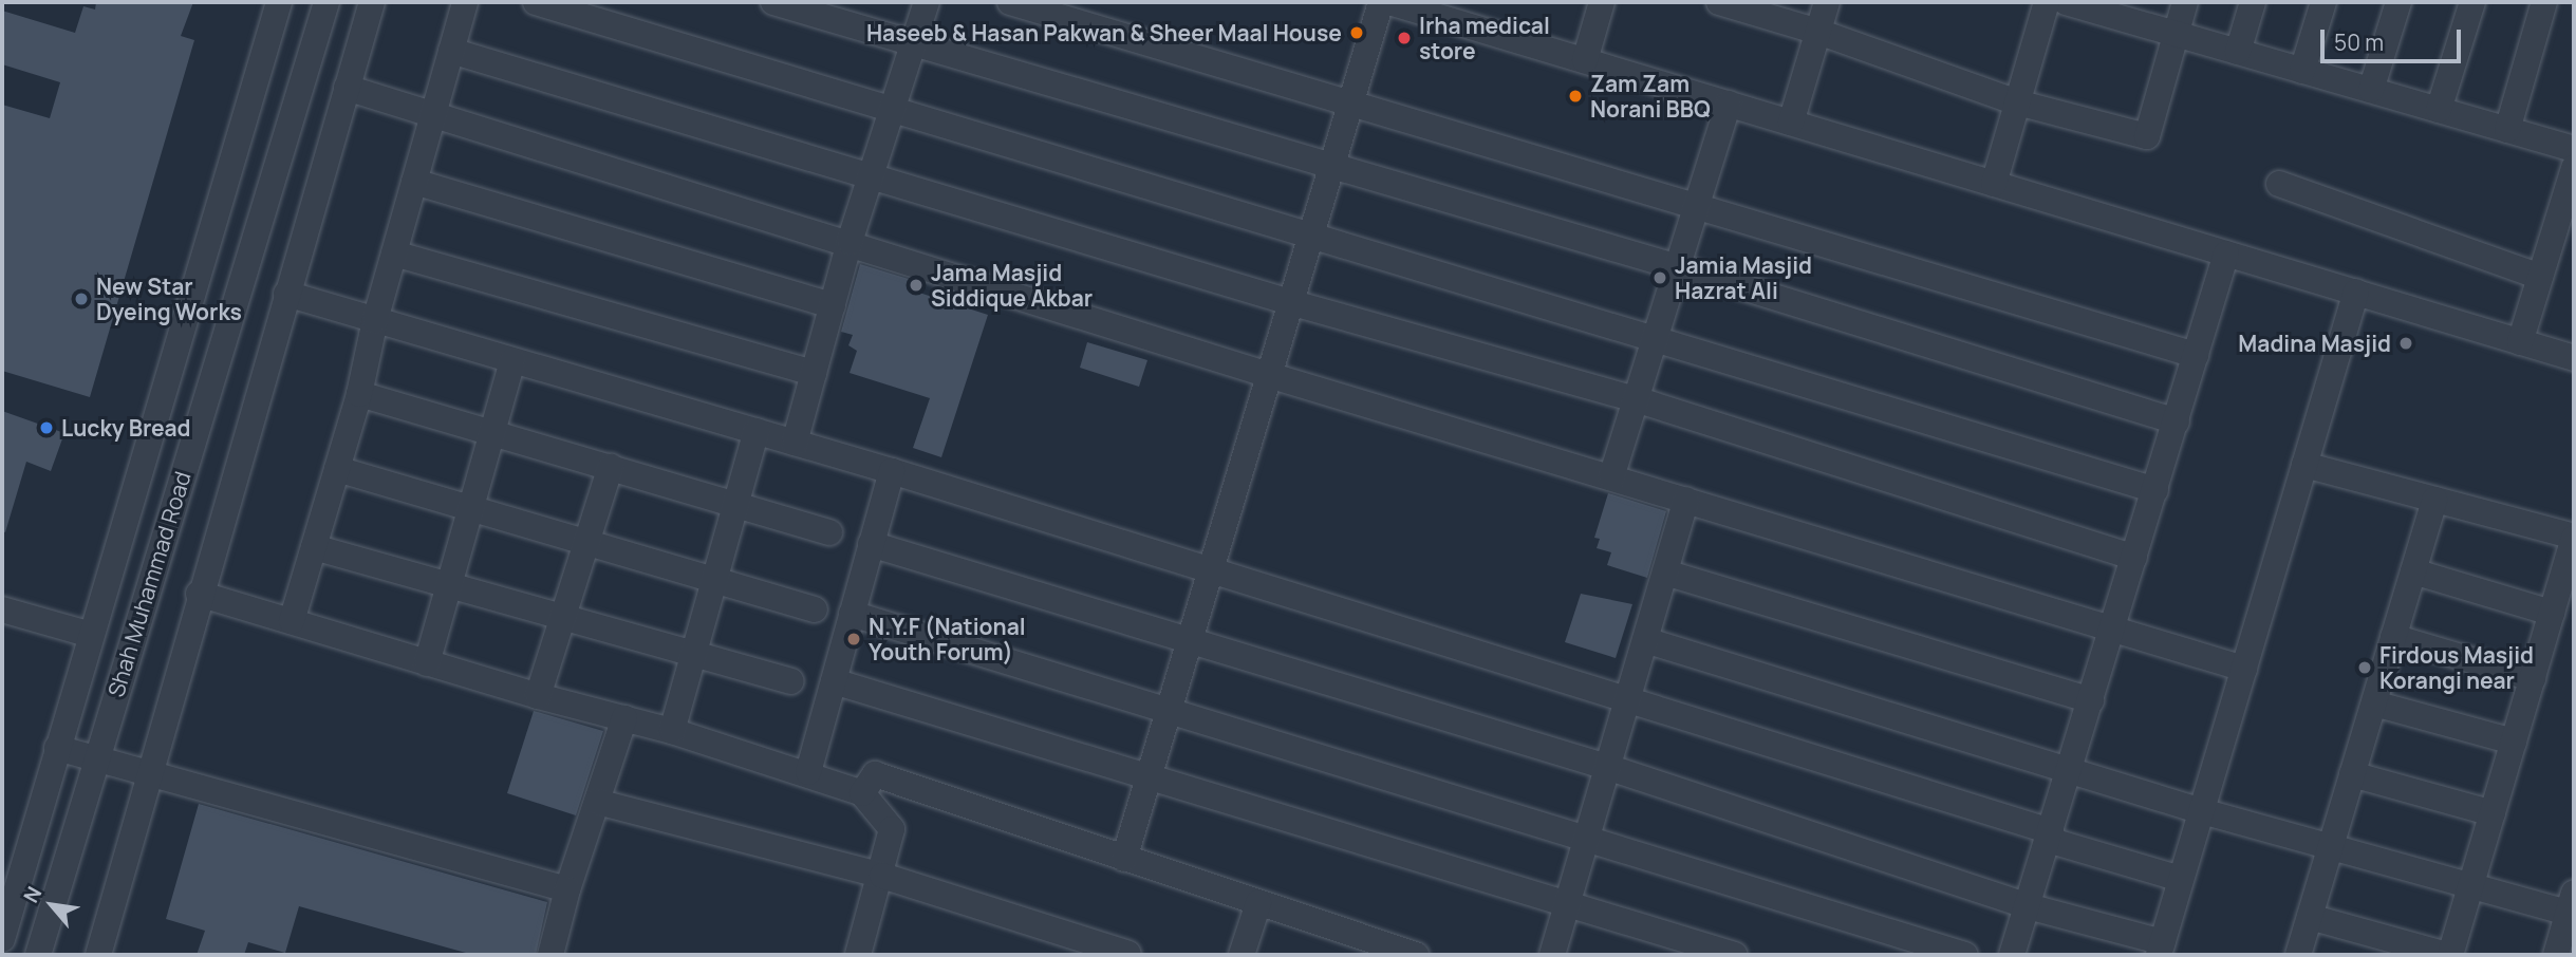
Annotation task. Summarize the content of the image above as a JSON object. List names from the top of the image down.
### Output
{
  "streets": {
    "street": ["Shah Muhammad Road"]
  },
  "places": [
    "Haseeb & Hasan Pakwan & Sheer Maal House",
    "Irha medical store",
    "Zam Zam Norani BBQ",
    "Jamia Masjid Hazrat Ali",
    "Jama Masjid Siddique Akbar",
    "New Star Dyeing Works",
    "Madina Masjid",
    "Lucky Bread",
    "N.Y.F (National Youth Forum)",
    "Firdous Masjid Korangi near"
  ],
  "scale_bar": "50 m",
  "north": "top left"
}
